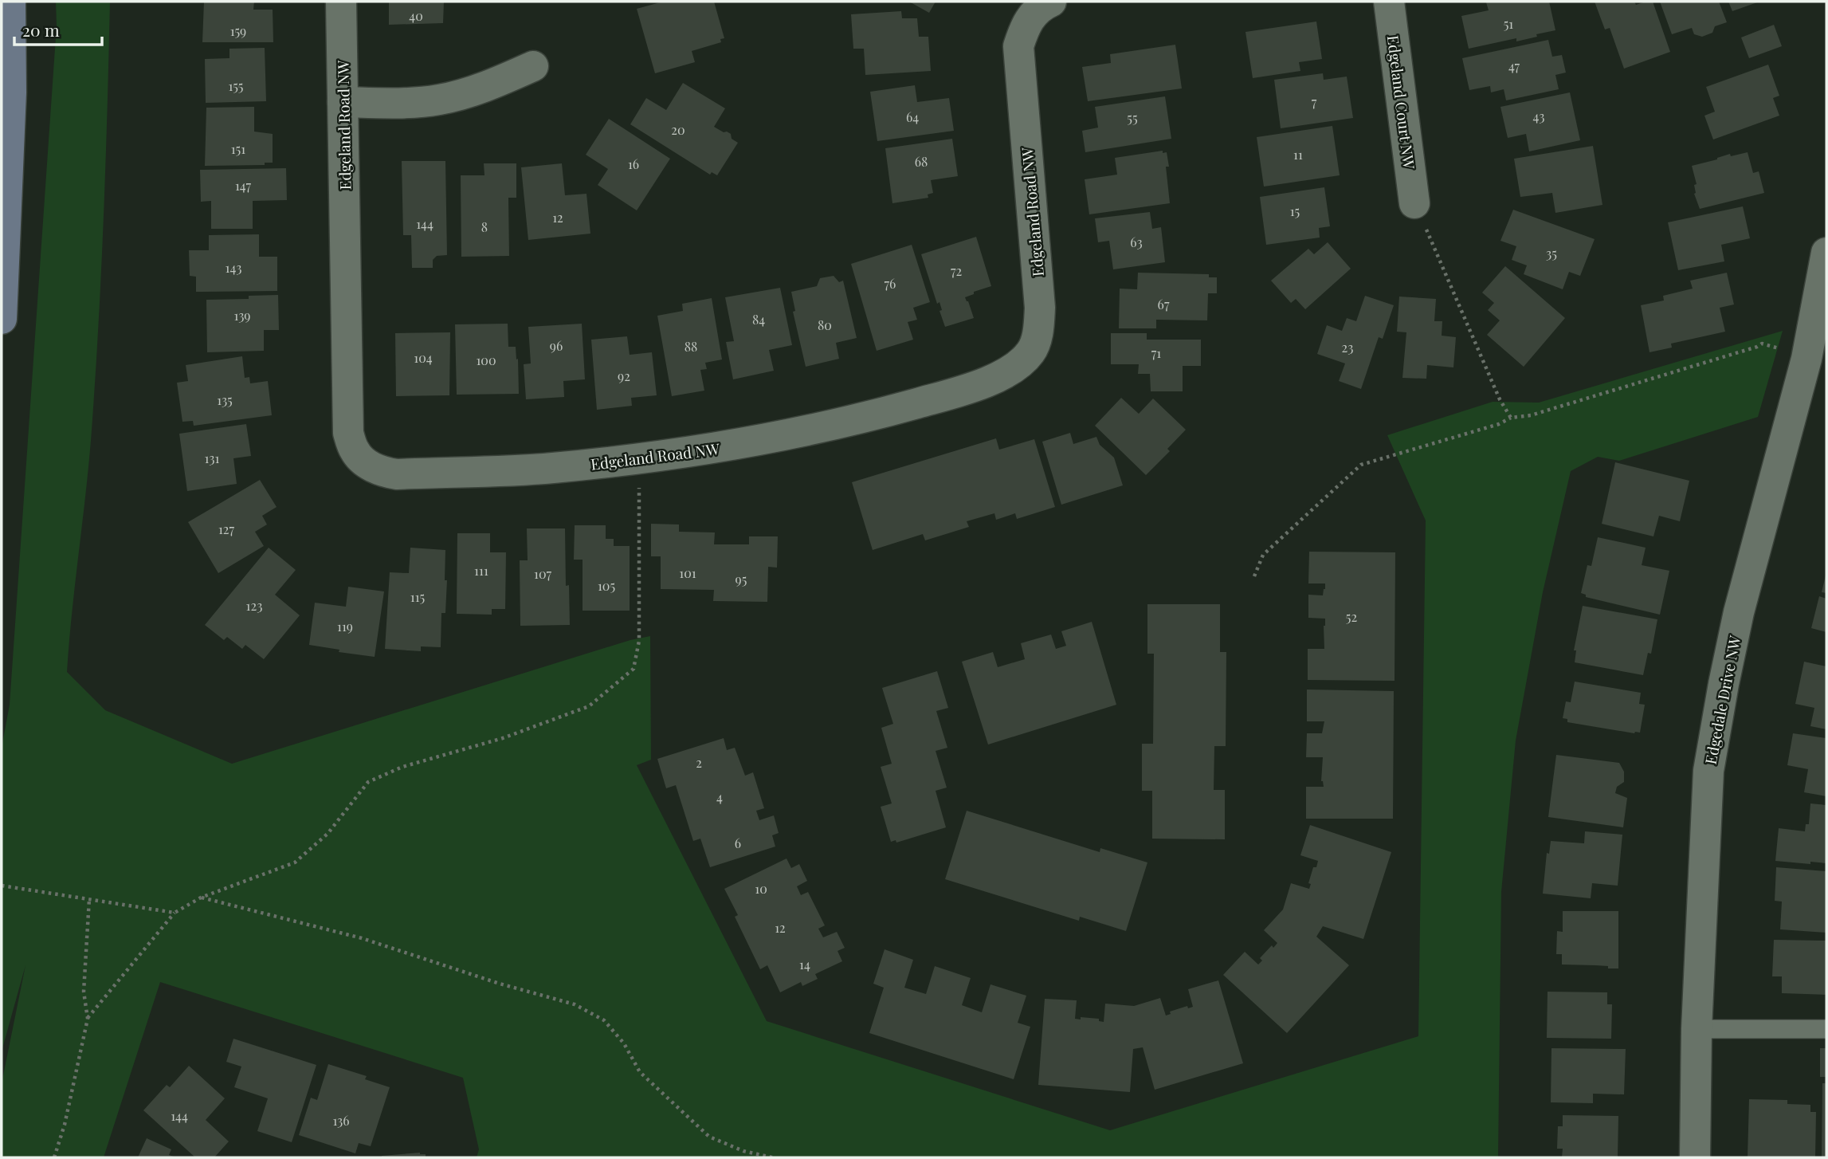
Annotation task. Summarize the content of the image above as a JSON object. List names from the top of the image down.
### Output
{
  "streets": {
    "street": ["Edgeland Court NW", "Edgeland Road NW", "Edgedale Drive NW"]
  },
  "house_numbers": [
    "40",
    "51",
    "159",
    "47",
    "155",
    "7",
    "43",
    "64",
    "55",
    "20",
    "151",
    "11",
    "68",
    "16",
    "147",
    "15",
    "12",
    "144",
    "8",
    "63",
    "35",
    "143",
    "72",
    "76",
    "67",
    "139",
    "84",
    "80",
    "96",
    "88",
    "23",
    "71",
    "104",
    "100",
    "92",
    "135",
    "131",
    "127",
    "111",
    "101",
    "107",
    "95",
    "105",
    "115",
    "123",
    "52",
    "119",
    "2",
    "4",
    "6",
    "10",
    "12",
    "14",
    "144",
    "136"
  ],
  "scale_bar": "20 m"
}
